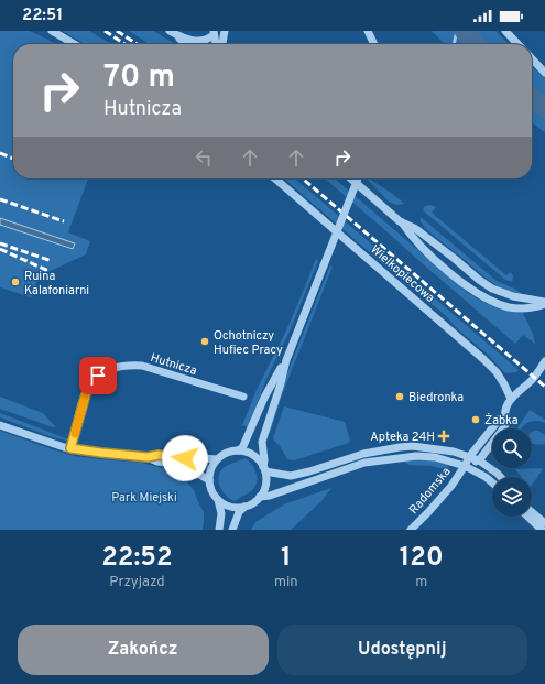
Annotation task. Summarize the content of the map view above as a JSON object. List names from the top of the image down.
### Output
{
  "streets": {
    "street": ["Wielkopiecowa", "Hutnicza", "Radomska"]
  },
  "crossings": [
    ["Wielkopiecowa", "Radomska"]
  ],
  "parks": ["Park Miejski"],
  "places": {
    "other": [
      "Ruina Kalafoniarni",
      "Ochotniczy Hufiec Pracy",
      "Biedronka",
      "Żabka"
    ],
    "health": ["Apteka 24H"]
  },
  "page": {
    "status": "22:51",
    "turn": ["70 m", "Hutnicza"],
    "eta": [
      "22:52",
      "Przyjazd",
      "1",
      "min",
      "120",
      "m"
    ],
    "buttons": ["Zakończ", "Udostępnij"]
  }
}
